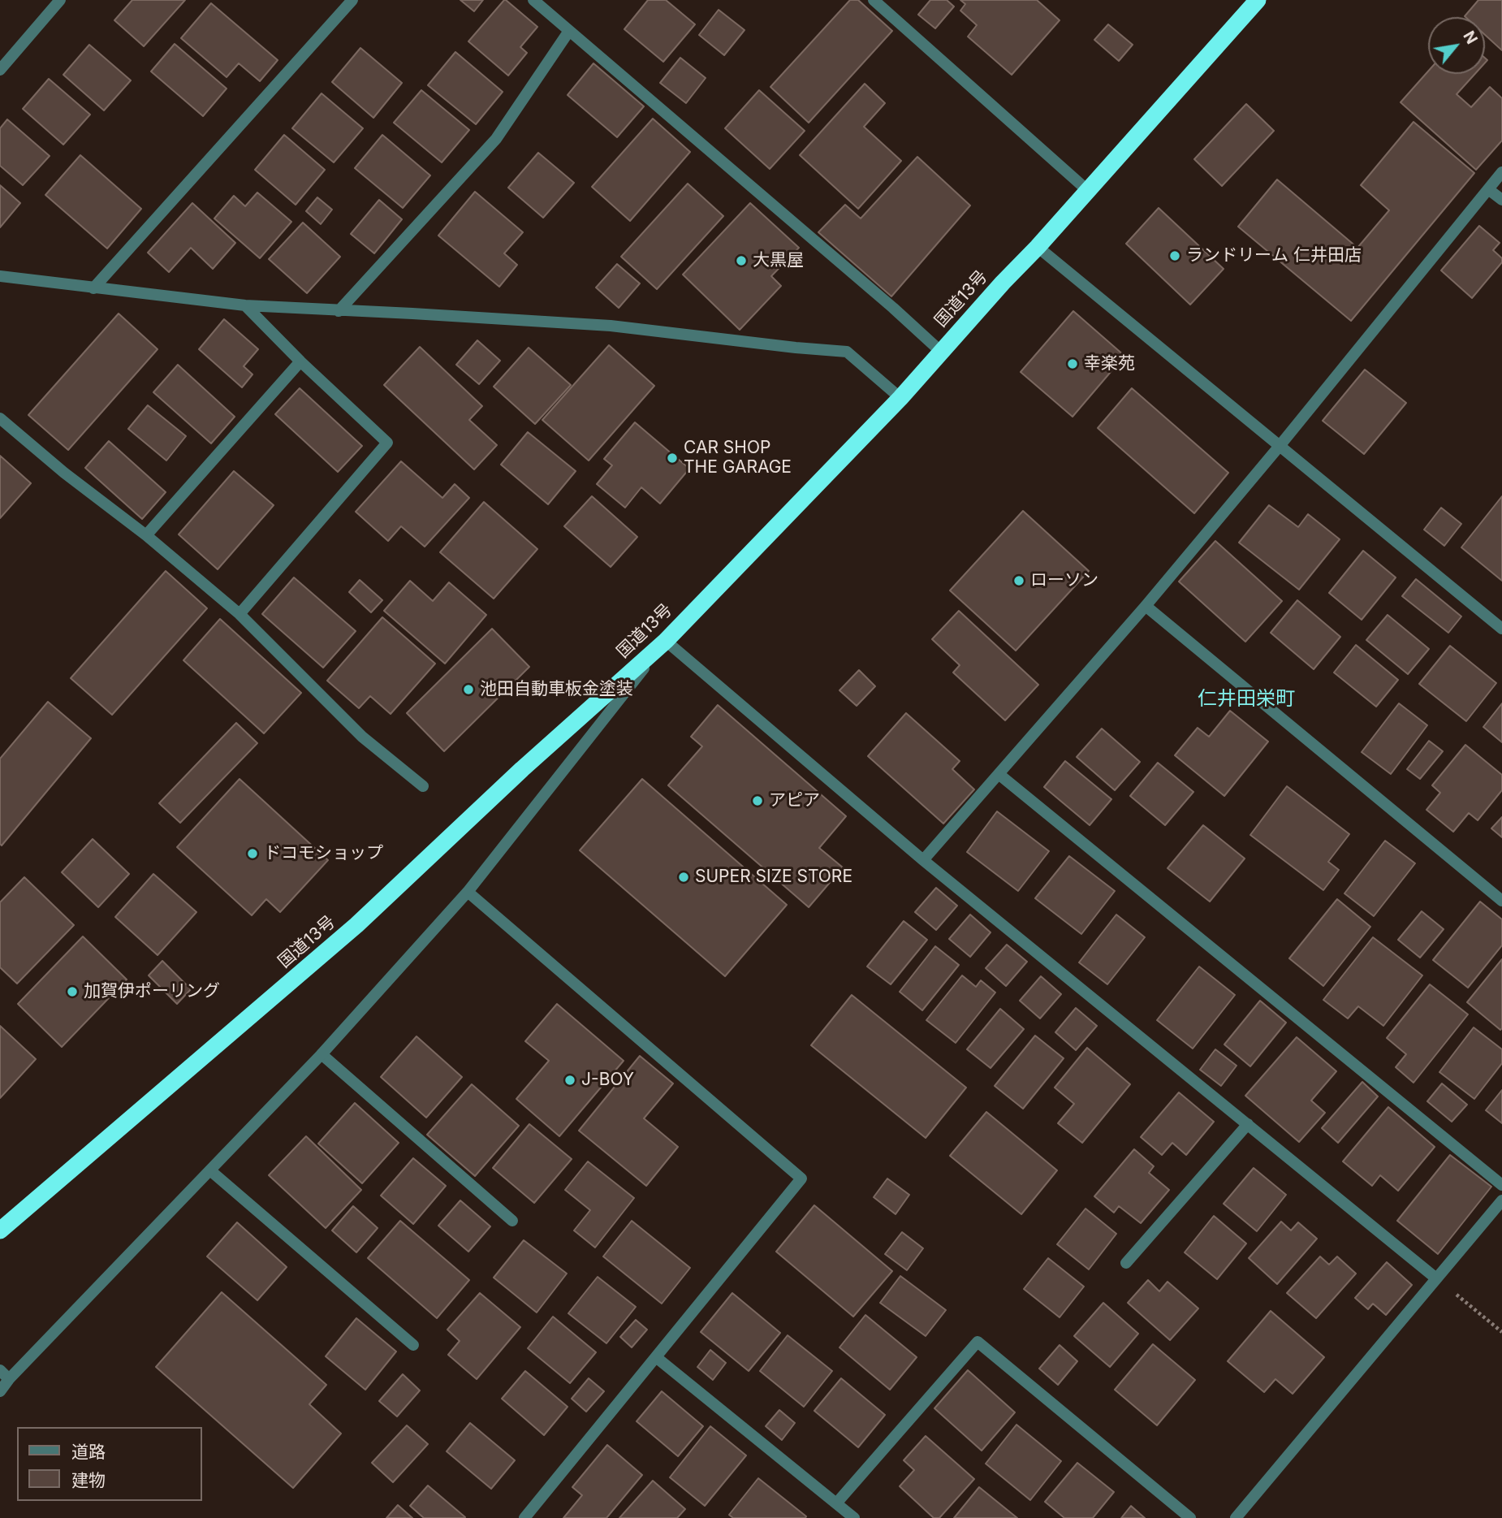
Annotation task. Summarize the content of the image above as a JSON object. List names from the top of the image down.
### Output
{
  "streets": {
    "highway": ["国道13号"]
  },
  "districts": ["仁井田栄町"],
  "places": [
    "ランドリーム 仁井田店",
    "大黒屋",
    "幸楽苑",
    "CAR SHOP THE GARAGE",
    "ローソン",
    "池田自動車板金塗装",
    "アピア",
    "ドコモショップ",
    "SUPER SIZE STORE",
    "加賀伊ポーリング",
    "J-BOY"
  ],
  "legend": ["道路", "建物"],
  "north": "top right"
}
